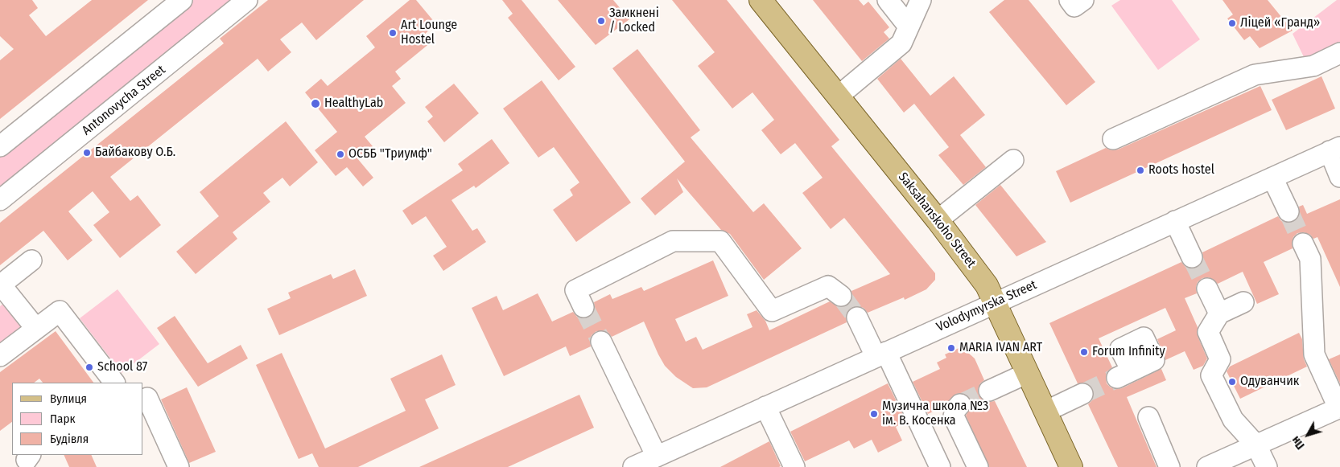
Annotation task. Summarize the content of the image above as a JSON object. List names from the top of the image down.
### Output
{
  "streets": {
    "main road": ["Saksahanskoho Street"],
    "street": ["Antonovycha Street", "Volodymyrska Street"]
  },
  "crossings": [
    ["Saksahanskoho Street", "Volodymyrska Street"]
  ],
  "places": [
    "Замкнені / Locked",
    "Ліцей «Гранд»",
    "Art Lounge Hostel",
    "HealthyLab",
    "Байбакову О.Б.",
    "ОСББ \"Триумф\"",
    "Roots hostel",
    "MARIA IVAN ART",
    "Forum Infinity",
    "School 87",
    "Одуванчик",
    "Музична школа №3 ім. В. Косенка"
  ],
  "legend": ["Вулиця", "Парк", "Будівля"],
  "north": "bottom left"
}
